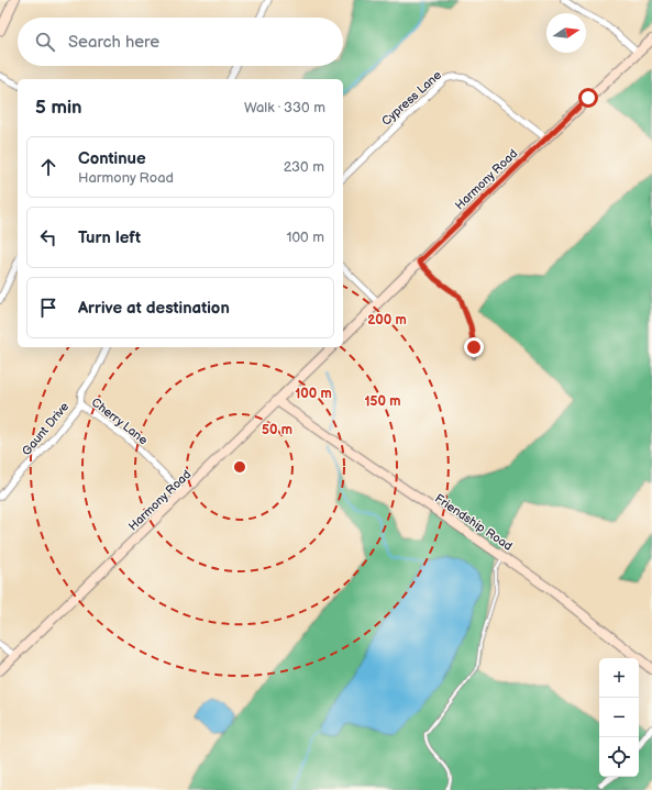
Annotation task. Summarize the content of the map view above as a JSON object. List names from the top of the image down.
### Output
{
  "streets": {
    "main road": ["Harmony Road", "Friendship Road"],
    "street": ["Cypress Lane", "Cherry Lane", "Gaunt Drive"]
  },
  "crossings": [
    ["Cypress Lane", "Harmony Road"],
    ["Harmony Road", "Cherry Lane"],
    ["Harmony Road", "Friendship Road"],
    ["Cherry Lane", "Gaunt Drive"]
  ],
  "north": "right",
  "page": {
    "search": "Search here",
    "heading": ["5 min", "Walk · 330 m"],
    "list": [
      ["Continue", "Harmony Road", "230 m"],
      ["Turn left", "100 m"],
      "Arrive at destination"
    ],
    "map_buttons": ["+", "−"]
  },
  "rings": [
    "200 m",
    "100 m",
    "150 m",
    "50 m"
  ]
}
